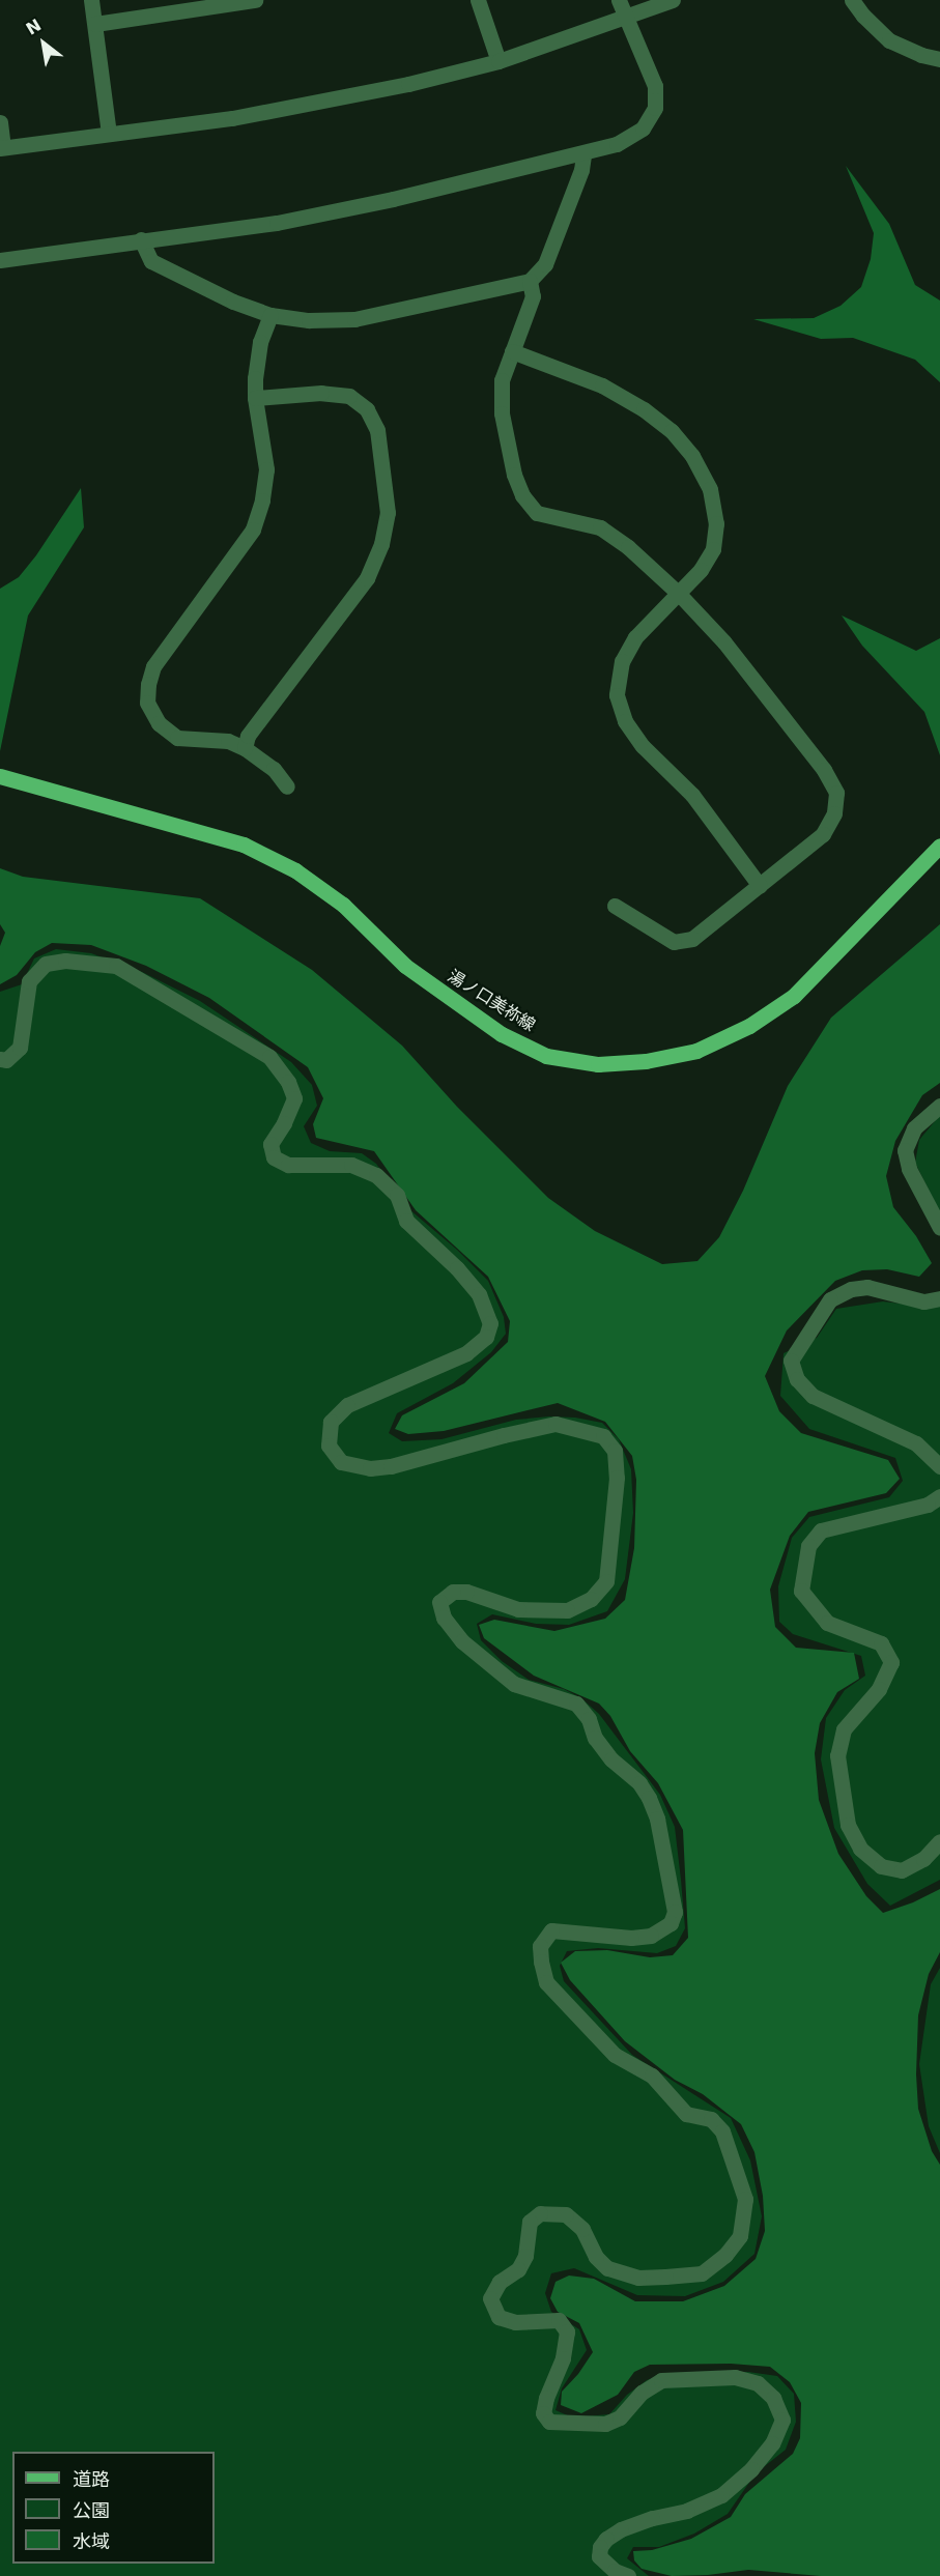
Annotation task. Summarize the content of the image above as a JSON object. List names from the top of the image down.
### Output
{
  "streets": {
    "main road": ["湯ノ口美祢線"]
  },
  "legend": ["道路", "公園", "水域"],
  "north": "top left"
}
